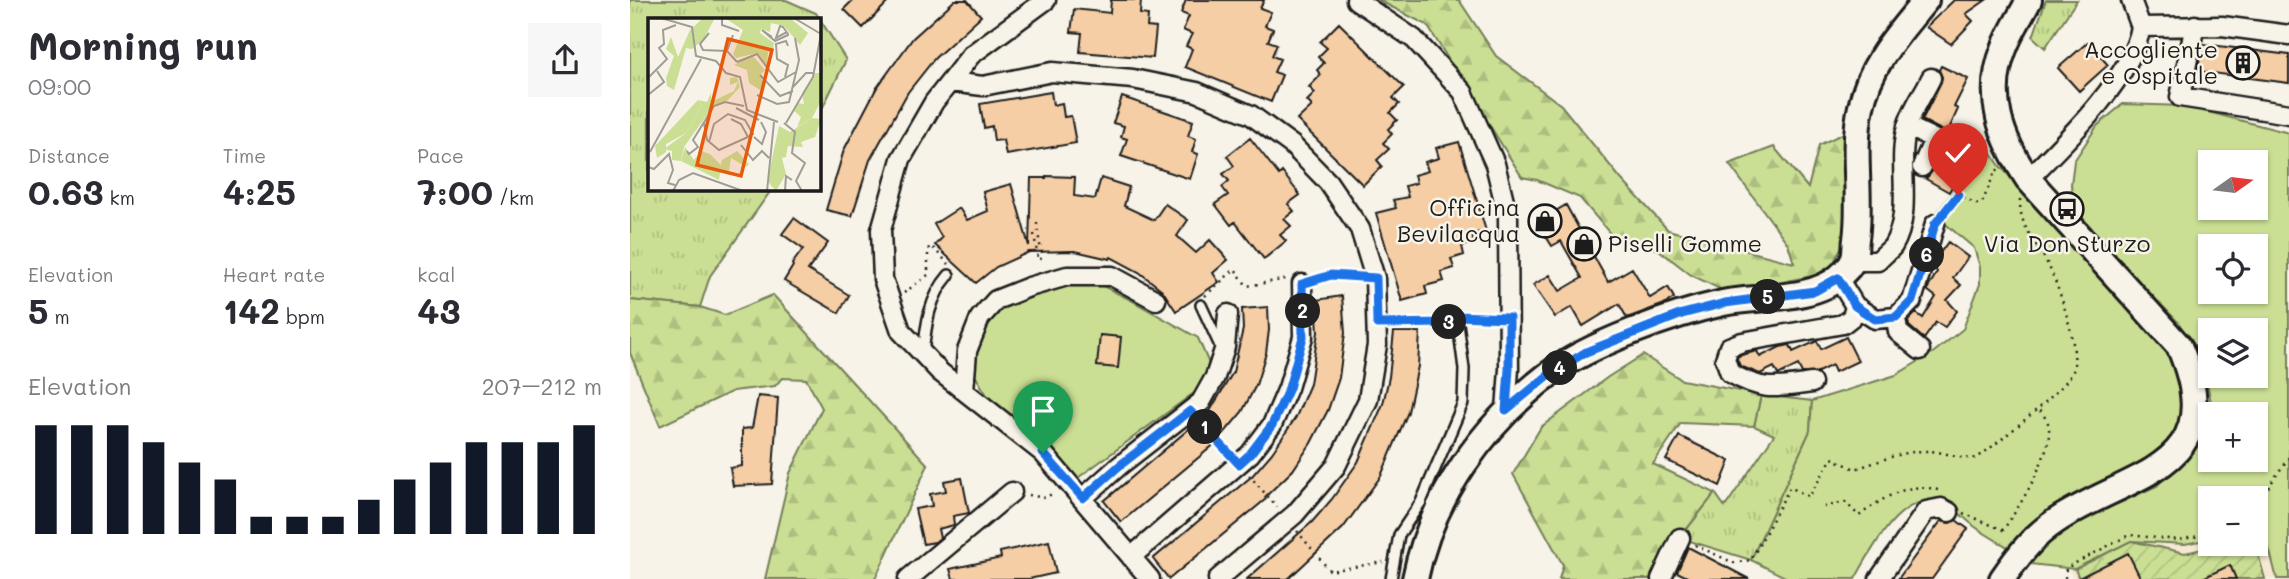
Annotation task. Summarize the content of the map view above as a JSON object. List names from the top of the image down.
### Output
{
  "places": {
    "building": ["Accogliente e Ospitale"],
    "bus stop": ["Via Don Sturzo"],
    "shop": ["Officina Bevilacqua", "Piselli Gomme"]
  },
  "north": "right",
  "page": {
    "heading": ["Morning run", "09:00"],
    "stats": [
      ["Distance", "0.63 km"],
      ["Time", "4:25"],
      ["Pace", "7:00 /km"],
      ["Elevation", "5 m"],
      ["Heart rate", "142 bpm"],
      ["kcal", "43"]
    ],
    "map_buttons": ["+", "−"],
    "pins": [
      "6",
      "5",
      "2",
      "3",
      "4",
      "1"
    ],
    "chart": ["Elevation", "207–212 m"]
  }
}
